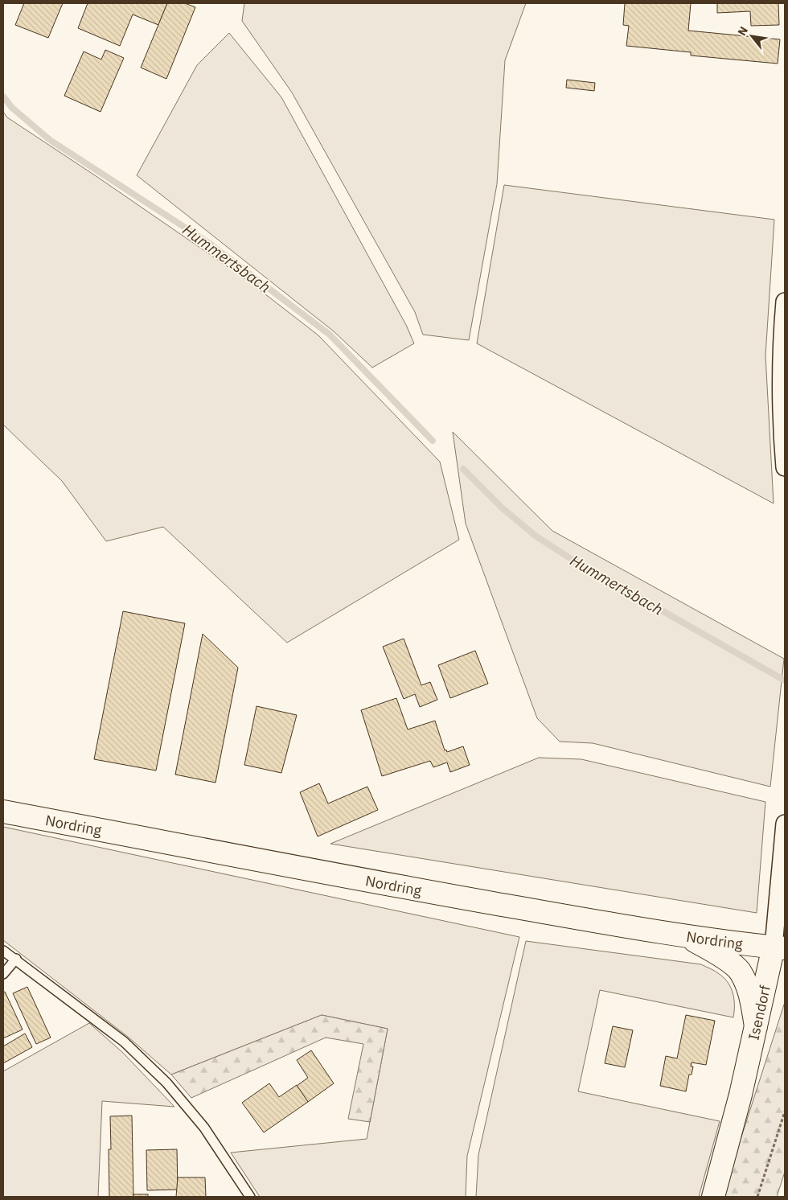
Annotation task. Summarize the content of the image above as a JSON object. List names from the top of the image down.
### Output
{
  "streets": {
    "main road": ["Nordring", "Isendorf"]
  },
  "crossings": [
    ["Nordring", "Isendorf"]
  ],
  "water": ["Hummertsbach"],
  "north": "top left"
}
